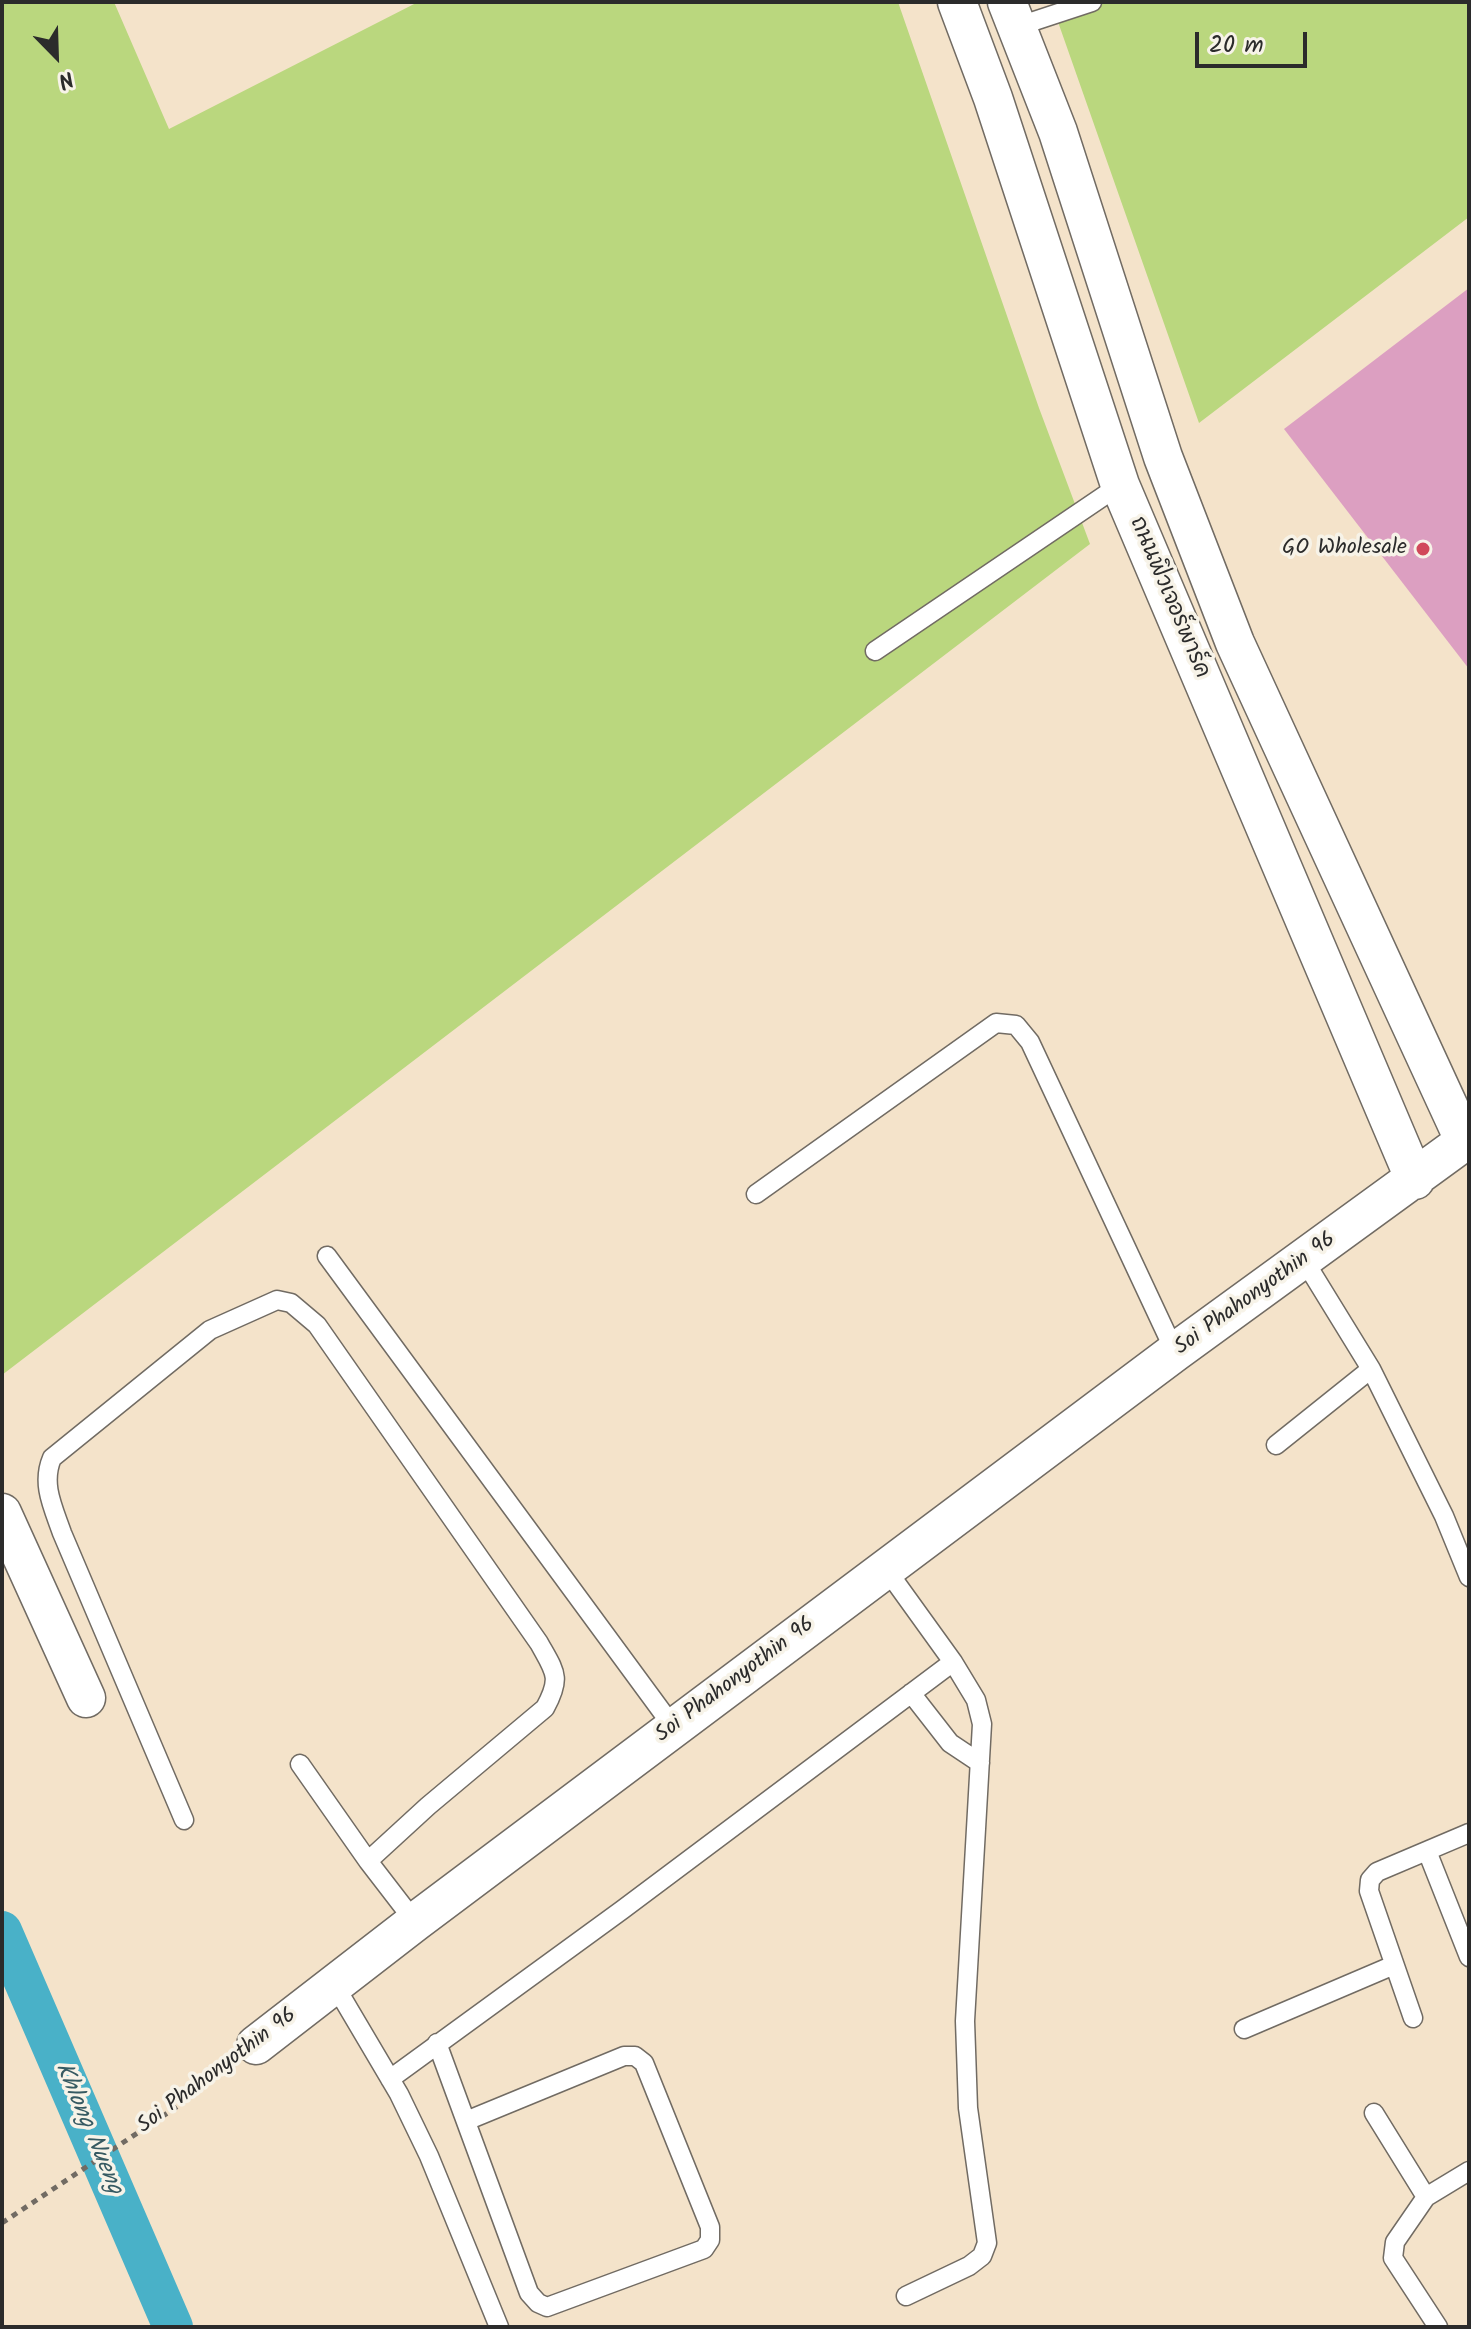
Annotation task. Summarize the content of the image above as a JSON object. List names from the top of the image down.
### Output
{
  "streets": {
    "street": ["ถนนฟิวเจอร์พาร์ค", "Soi Phahonyothin 96"]
  },
  "crossings": [
    ["ถนนฟิวเจอร์พาร์ค", "Soi Phahonyothin 96"]
  ],
  "water": ["Khlong Nueng"],
  "places": ["GO Wholesale"],
  "scale_bar": "20 m",
  "north": "bottom right"
}
